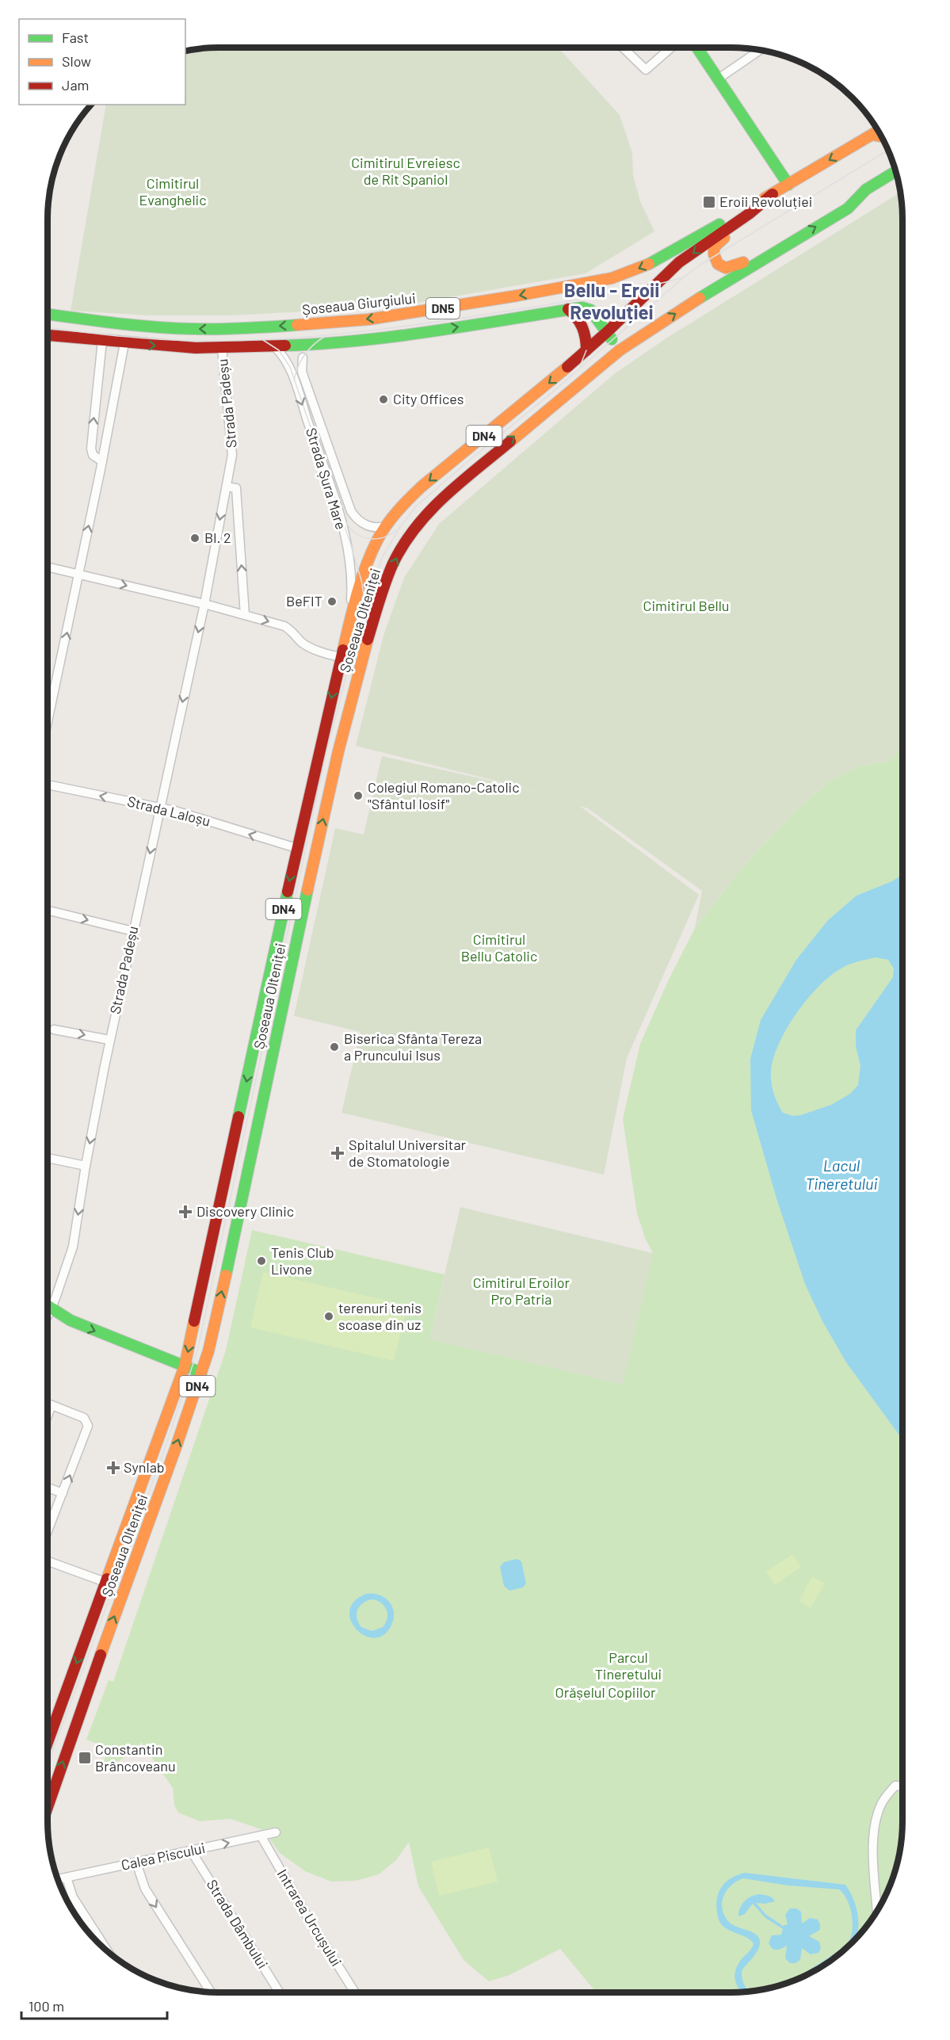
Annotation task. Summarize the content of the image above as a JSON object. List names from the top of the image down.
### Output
{
  "streets": {
    "main road": [
      "Șoseaua Giurgiului",
      "DN5",
      "DN4",
      "Șoseaua Olteniței"
    ],
    "street": [
      "Strada Padeșu",
      "Strada Șura Mare",
      "Strada Laloșu",
      "Calea Piscului",
      "Intrarea Urcușului",
      "Strada Dâmbului"
    ]
  },
  "crossings": [
    ["Șoseaua Giurgiului", "Șoseaua Olteniței"],
    ["DN5", "Strada Padeșu"],
    ["DN5", "Strada Șura Mare"],
    ["DN5", "Șoseaua Olteniței"],
    ["Strada Padeșu", "Strada Laloșu"],
    ["Strada Șura Mare", "Șoseaua Olteniței"],
    ["Șoseaua Olteniței", "Strada Laloșu"],
    ["Calea Piscului", "Intrarea Urcușului"],
    ["Calea Piscului", "Strada Dâmbului"]
  ],
  "one_way": ["Strada Padeșu", "Strada Șura Mare", "Strada Laloșu"],
  "districts": ["Bellu - Eroii Revoluției"],
  "water": ["Lacul Tineretului"],
  "parks": [
    "Cimitirul Evreiesc de Rit Spaniol",
    "Cimitirul Evanghelic",
    "Cimitirul Bellu",
    "Cimitirul Bellu Catolic",
    "Cimitirul Eroilor Pro Patria",
    "Parcul Tineretului",
    "Orășelul Copiilor"
  ],
  "places": {
    "transit": ["Eroii Revoluției", "Constantin Brâncoveanu"],
    "other": [
      "City Offices",
      "Bl. 2",
      "BeFIT",
      "Colegiul Romano-Catolic \"Sfântul Iosif\"",
      "Biserica Sfânta Tereza a Pruncului Isus",
      "Tenis Club Livone",
      "terenuri tenis scoase din uz"
    ],
    "health": ["Spitalul Universitar de Stomatologie", "Discovery Clinic", "Synlab"]
  },
  "legend": ["Fast", "Slow", "Jam"],
  "scale_bar": "100 m"
}
